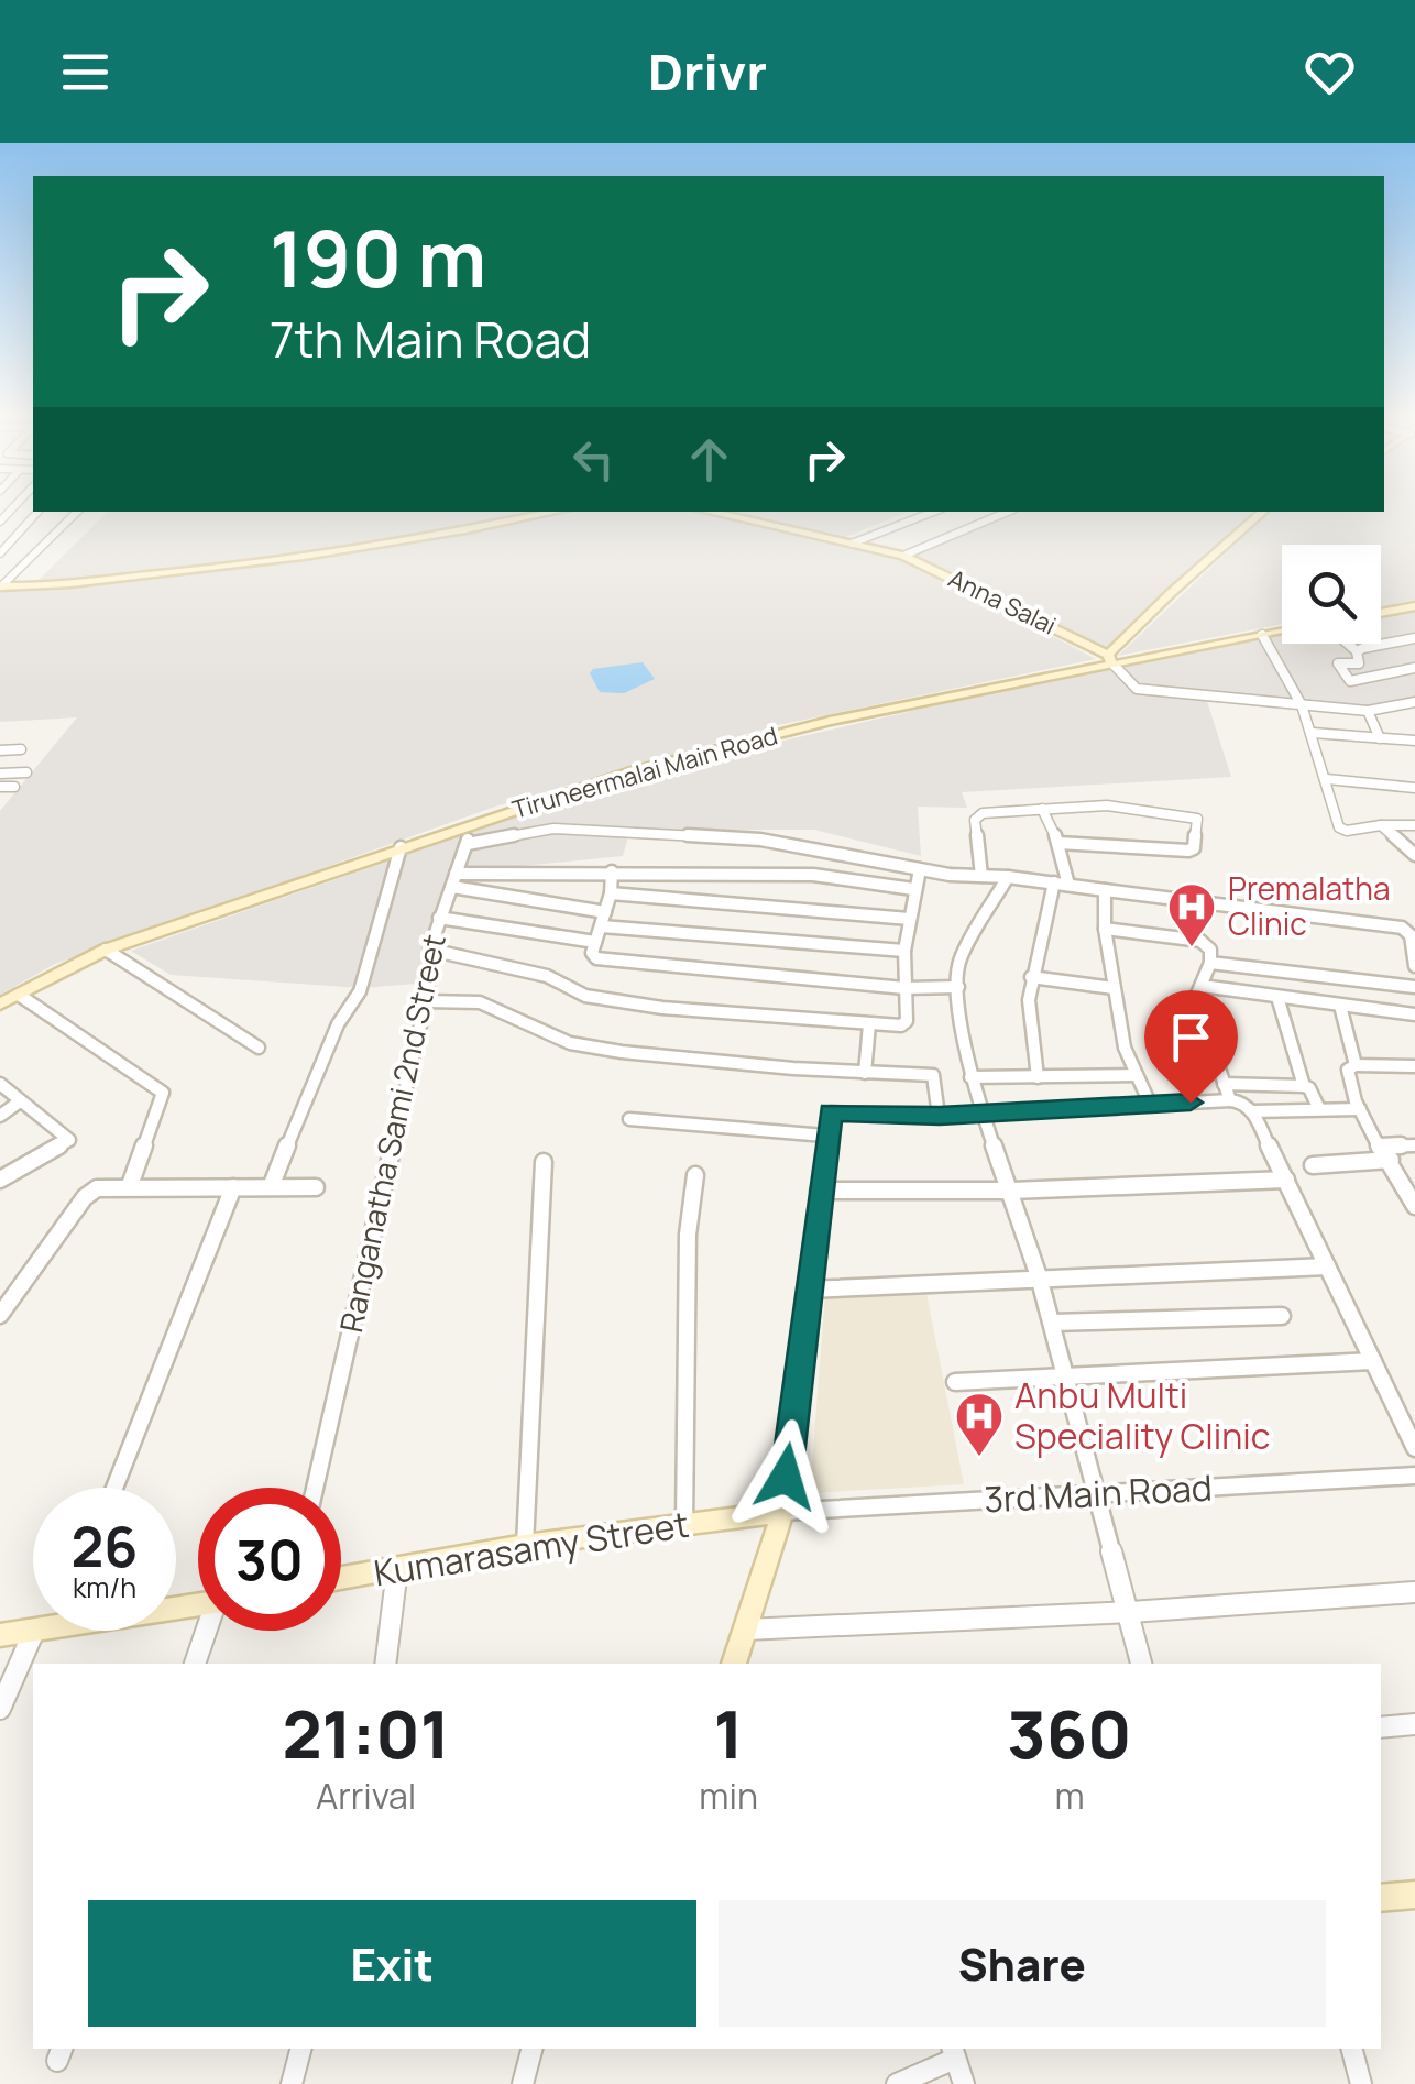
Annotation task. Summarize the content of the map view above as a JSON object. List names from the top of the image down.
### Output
{
  "streets": {
    "street": [
      "Anna Salai",
      "Tiruneermalai Main Road",
      "Ranganatha Sami 2nd Street",
      "3rd Main Road",
      "Kumarasamy Street"
    ]
  },
  "crossings": [
    ["Anna Salai", "Tiruneermalai Main Road"],
    ["Tiruneermalai Main Road", "Ranganatha Sami 2nd Street"],
    ["3rd Main Road", "Kumarasamy Street"]
  ],
  "places": {
    "hospital": ["Premalatha Clinic", "Anbu Multi Speciality Clinic"]
  },
  "page": {
    "header": "Drivr",
    "turn": ["190 m", "7th Main Road"],
    "speed": "26 km/h",
    "limit": "30",
    "eta": [
      "21:01",
      "Arrival",
      "1",
      "min",
      "360",
      "m"
    ],
    "buttons": ["Exit", "Share"]
  }
}
